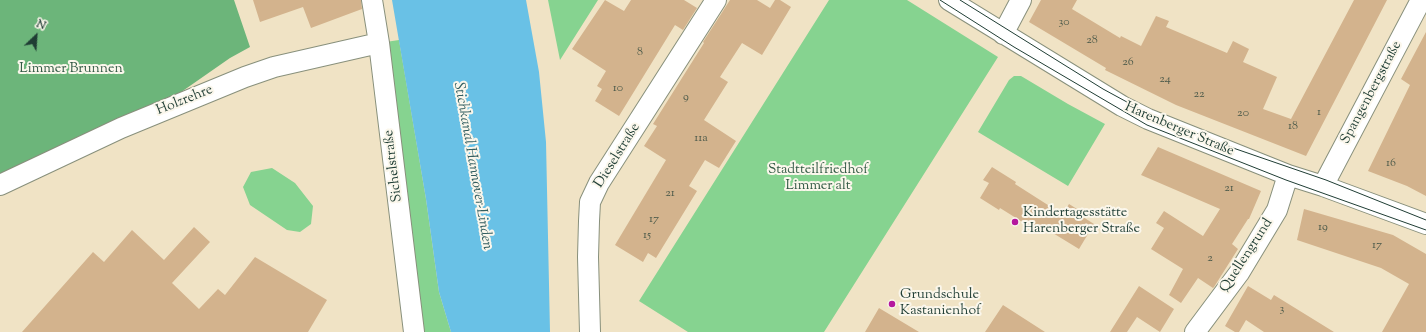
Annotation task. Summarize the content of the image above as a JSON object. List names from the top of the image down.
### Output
{
  "streets": {
    "street": [
      "Spangenbergstraße",
      "Holzrehre",
      "Harenberger Straße",
      "Dieselstraße",
      "Sichelstraße",
      "Quellengrund"
    ]
  },
  "crossings": [
    ["Spangenbergstraße", "Harenberger Straße"],
    ["Holzrehre", "Sichelstraße"],
    ["Harenberger Straße", "Quellengrund"]
  ],
  "water": ["Stichkanal Hannover-Linden"],
  "parks": ["Limmer Brunnen", "Stadtteilfriedhof Limmer alt"],
  "places": ["Kindertagesstätte Harenberger Straße", "Grundschule Kastanienhof"],
  "house_numbers": [
    "30",
    "28",
    "8",
    "26",
    "24",
    "10",
    "22",
    "9",
    "1",
    "20",
    "18",
    "11a",
    "16",
    "21",
    "21",
    "17",
    "19",
    "15",
    "17",
    "2",
    "3"
  ],
  "north": "top right"
}
